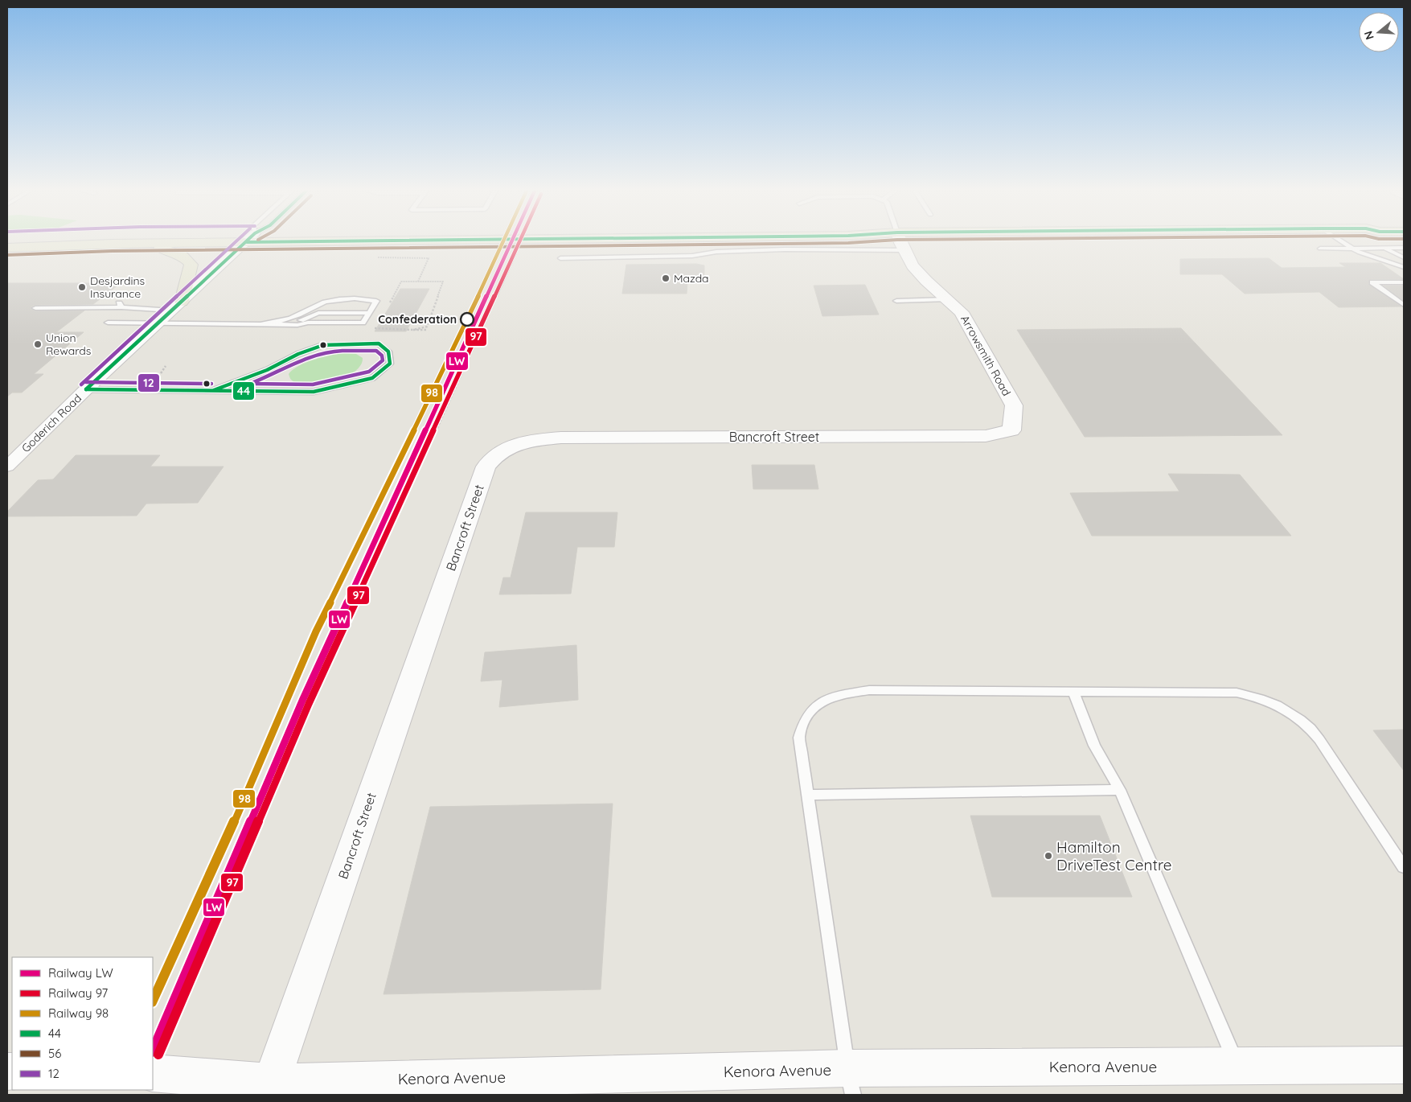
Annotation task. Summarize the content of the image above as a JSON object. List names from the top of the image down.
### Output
{
  "streets": {
    "street": [
      "Arrowsmith Road",
      "Goderich Road",
      "Bancroft Street",
      "Kenora Avenue"
    ]
  },
  "crossings": [
    ["Arrowsmith Road", "Bancroft Street"],
    ["Bancroft Street", "Kenora Avenue"]
  ],
  "places": [
    "Mazda",
    "Desjardins Insurance",
    "Confederation",
    "Union Rewards",
    "Hamilton DriveTest Centre"
  ],
  "lines": [
    "rail line LW",
    "rail line 97",
    "rail line 98",
    "transit line 44",
    "transit line 56",
    "transit line 12"
  ],
  "legend": [
    "Railway LW",
    "Railway 97",
    "Railway 98",
    "44",
    "56",
    "12"
  ],
  "north": "left"
}
